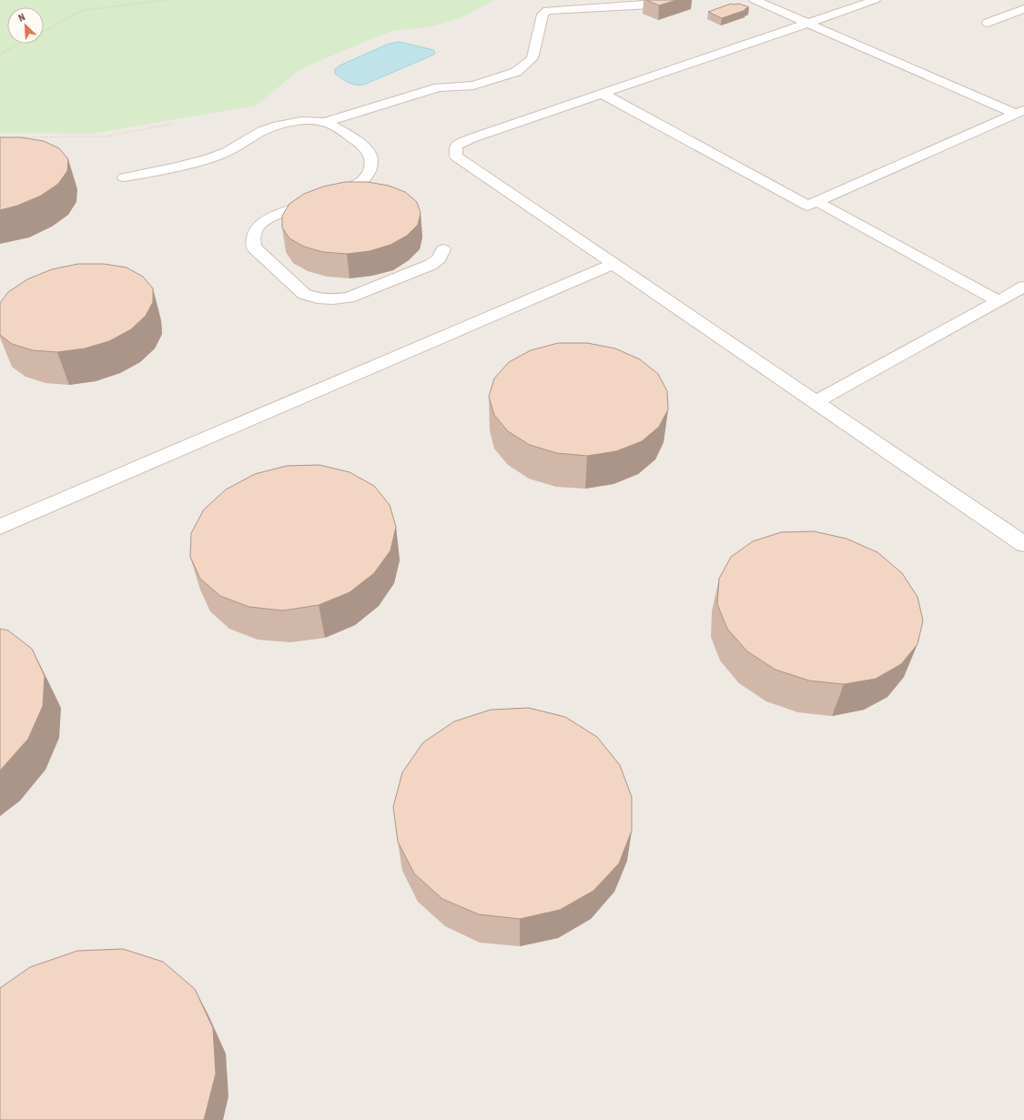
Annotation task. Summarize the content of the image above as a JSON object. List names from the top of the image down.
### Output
{
  "north": "top left"
}
